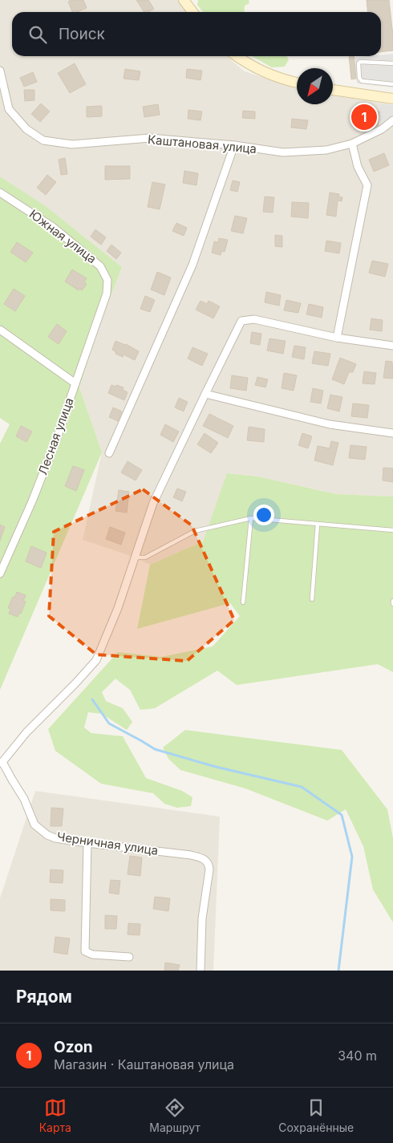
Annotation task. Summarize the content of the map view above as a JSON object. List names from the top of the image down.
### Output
{
  "streets": {
    "street": [
      "Каштановая улица",
      "Южная улица",
      "Лесная улица",
      "Черничная улица"
    ]
  },
  "crossings": [
    ["Южная улица", "Лесная улица"]
  ],
  "north": "bottom left",
  "page": {
    "search": "Поиск",
    "pins": "1",
    "heading": "Рядом",
    "list": [
      {
        "mark": "1",
        "name": "Ozon",
        "note": "Магазин · Каштановая улица",
        "value": "340 m"
      }
    ],
    "nav": ["Карта", "Маршрут", "Сохранённые"]
  }
}
